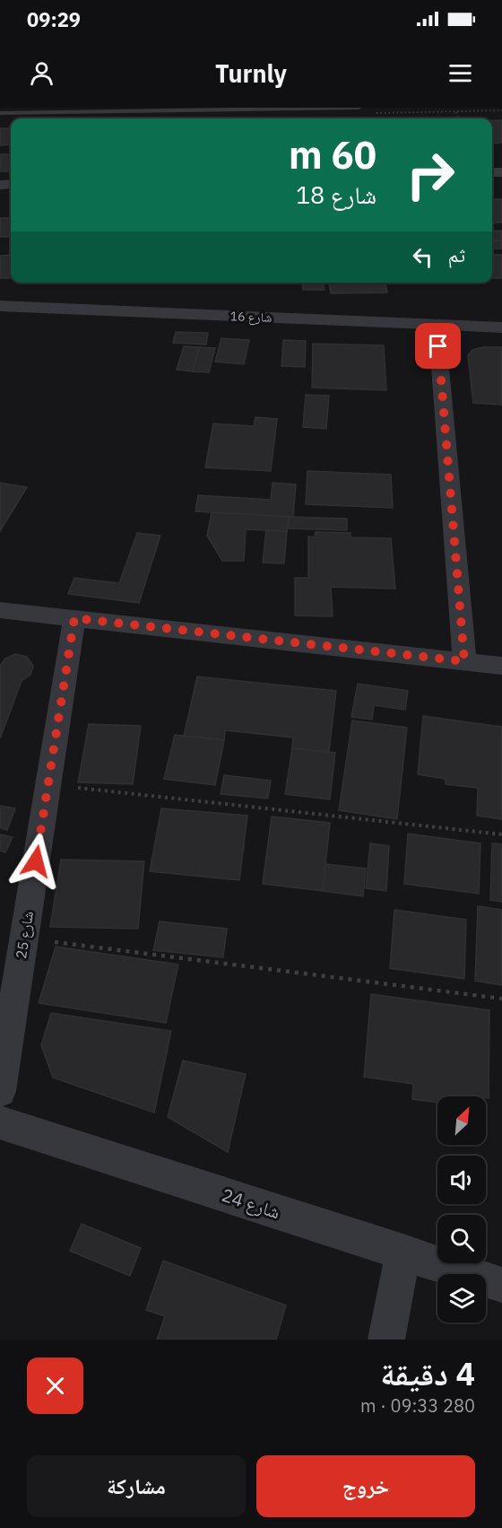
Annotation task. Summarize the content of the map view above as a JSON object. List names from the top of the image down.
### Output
{
  "streets": {
    "street": ["شارع 16", "شارع 25", "شارع 24"]
  },
  "north": "top right",
  "page": {
    "status": "09:29",
    "header": "Turnly",
    "turn": ["60 m", "شارع 18"],
    "then": "ثم",
    "heading": ["4 دقيقة", "280 m · 09:33"],
    "buttons": ["خروج", "مشاركة"]
  }
}
